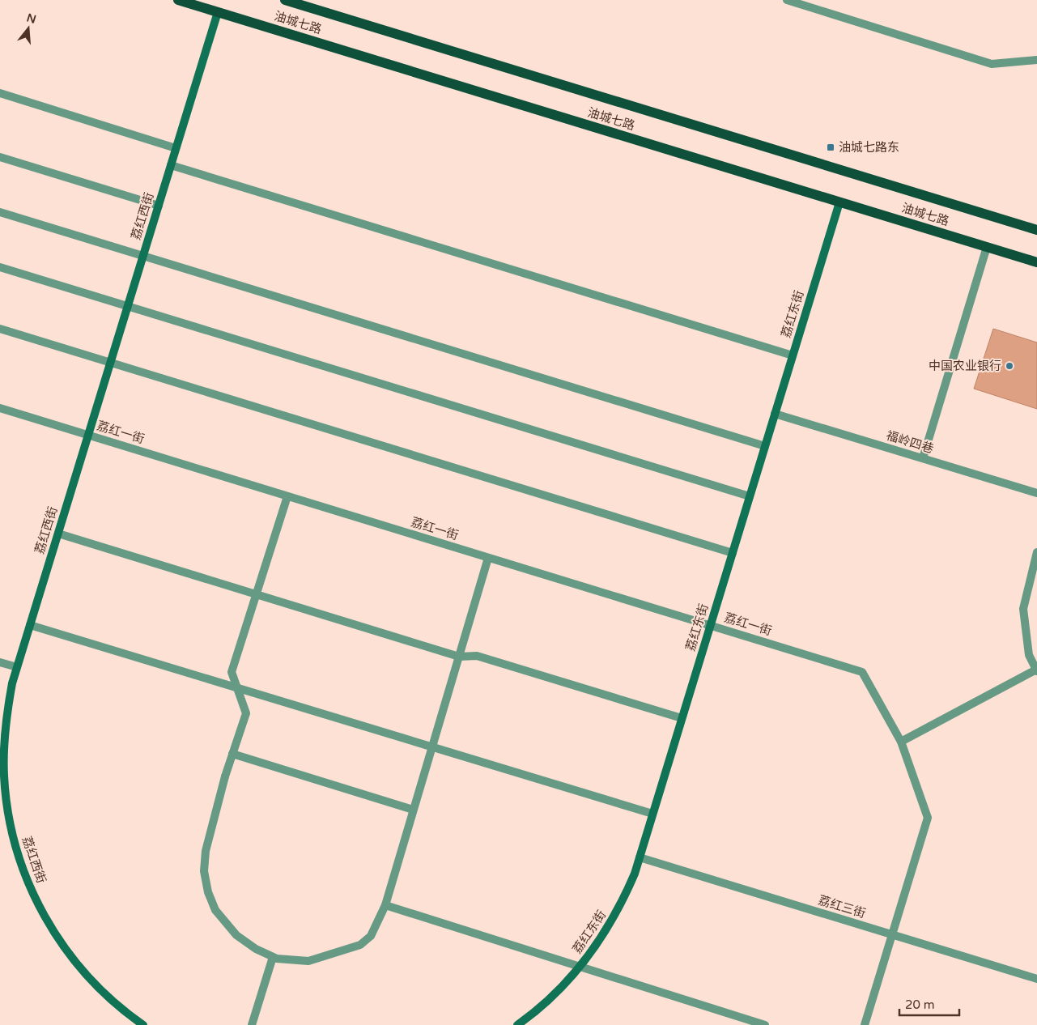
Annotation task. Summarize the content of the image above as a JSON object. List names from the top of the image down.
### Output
{
  "streets": {
    "main road": ["油城七路"],
    "street": [
      "荔红西街",
      "荔红东街",
      "荔红一街",
      "福岭四巷",
      "荔红三街"
    ]
  },
  "crossings": [
    ["油城七路", "荔红西街"],
    ["油城七路", "荔红东街"],
    ["荔红西街", "荔红一街"],
    ["荔红东街", "荔红一街"],
    ["荔红东街", "福岭四巷"],
    ["荔红东街", "荔红三街"]
  ],
  "places": {
    "transit": ["油城七路东"],
    "other": ["中国农业银行"]
  },
  "scale_bar": "20 m",
  "north": "top"
}
